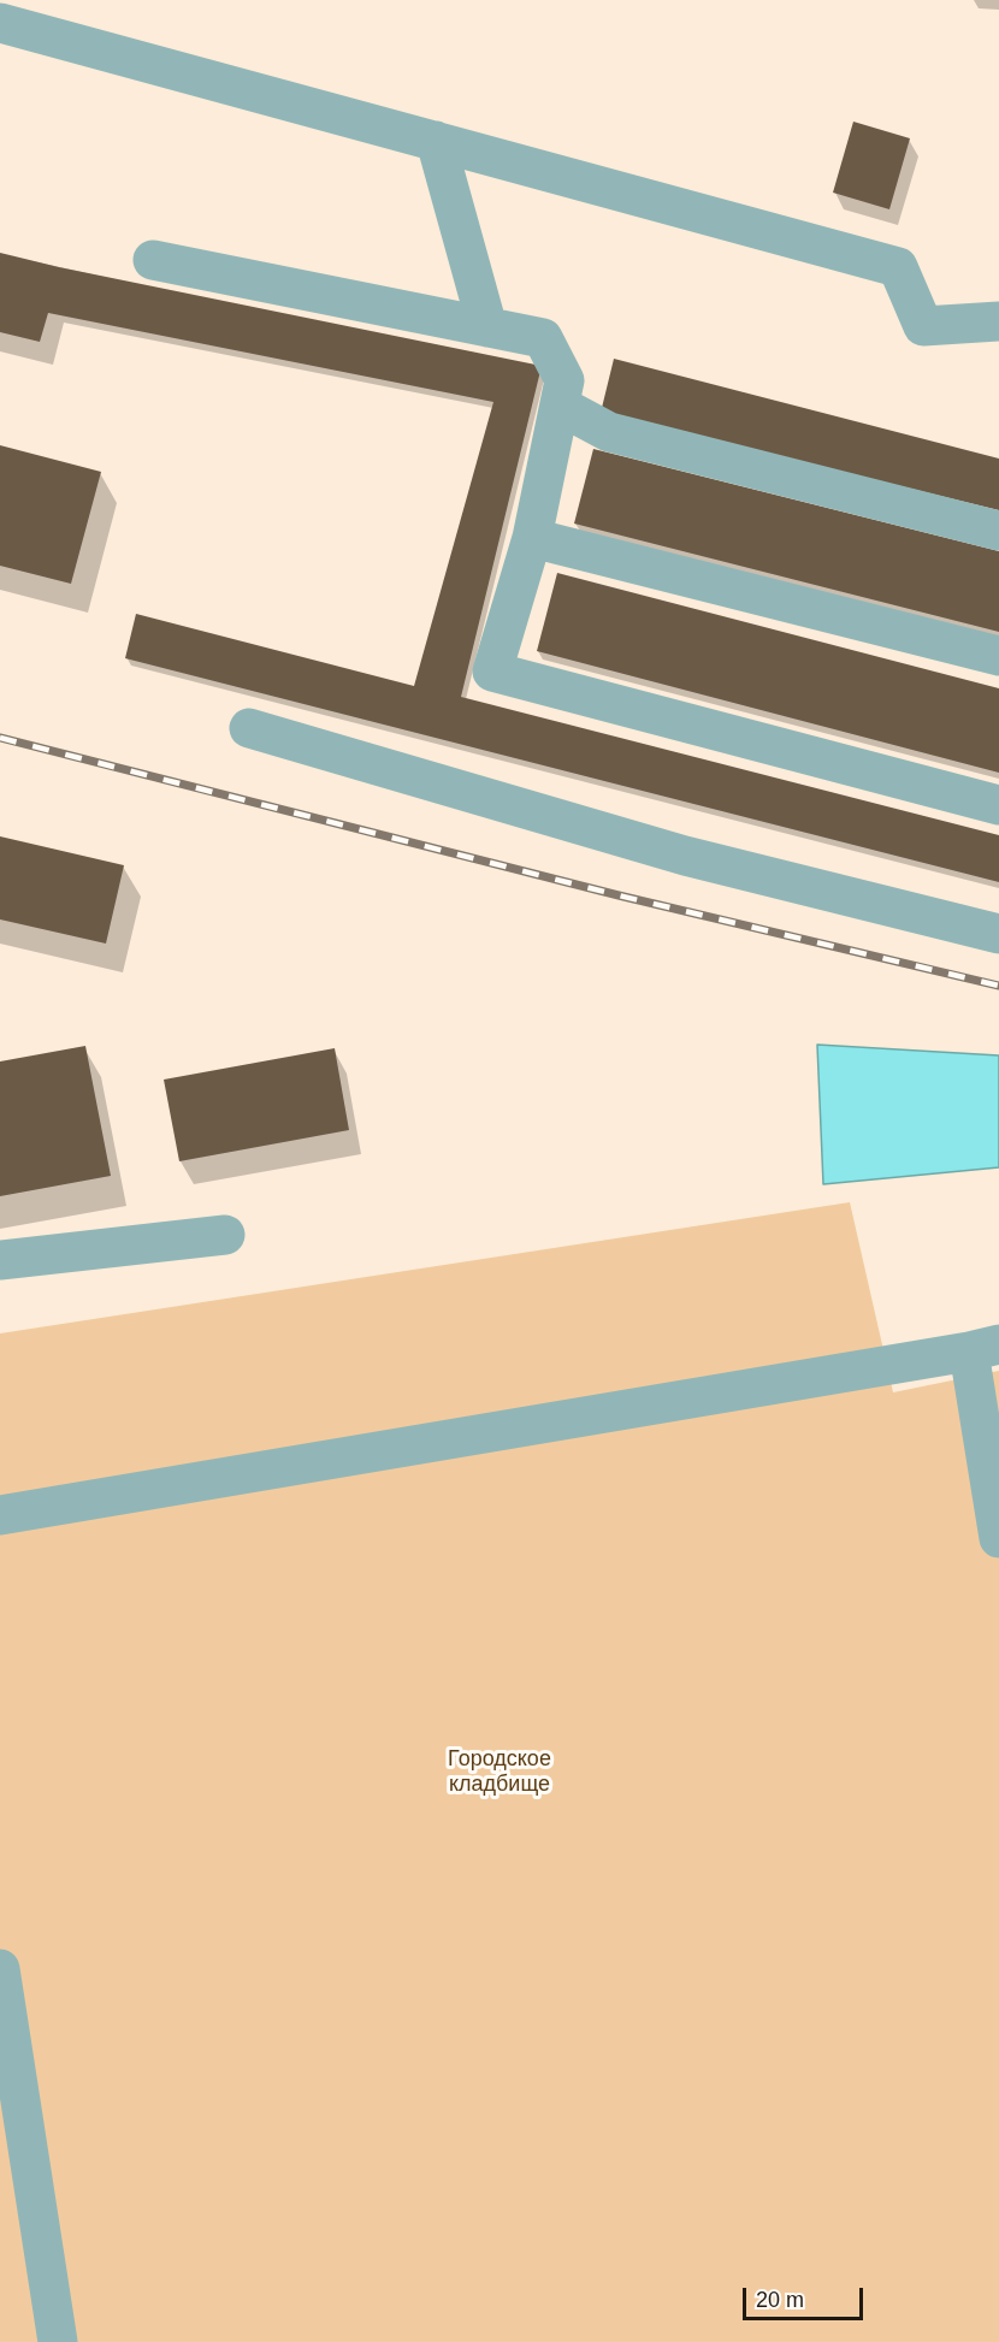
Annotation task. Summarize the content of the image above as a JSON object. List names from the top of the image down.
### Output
{
  "parks": ["Городское кладбище"],
  "scale_bar": "20 m"
}
